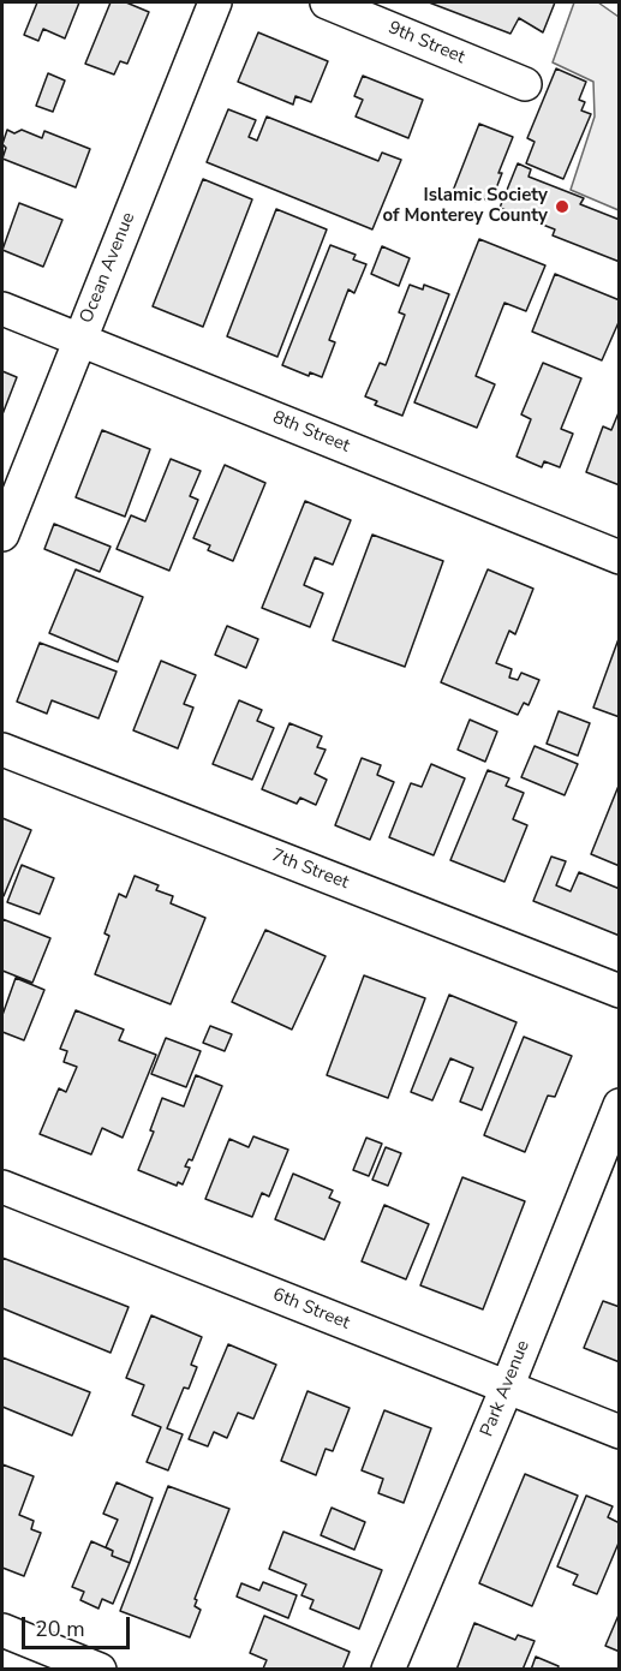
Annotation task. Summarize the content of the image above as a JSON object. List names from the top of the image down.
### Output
{
  "streets": {
    "street": [
      "9th Street",
      "Ocean Avenue",
      "8th Street",
      "7th Street",
      "6th Street",
      "Park Avenue"
    ]
  },
  "crossings": [
    ["Ocean Avenue", "8th Street"],
    ["6th Street", "Park Avenue"]
  ],
  "places": ["Islamic Society of Monterey County"],
  "scale_bar": "20 m"
}
